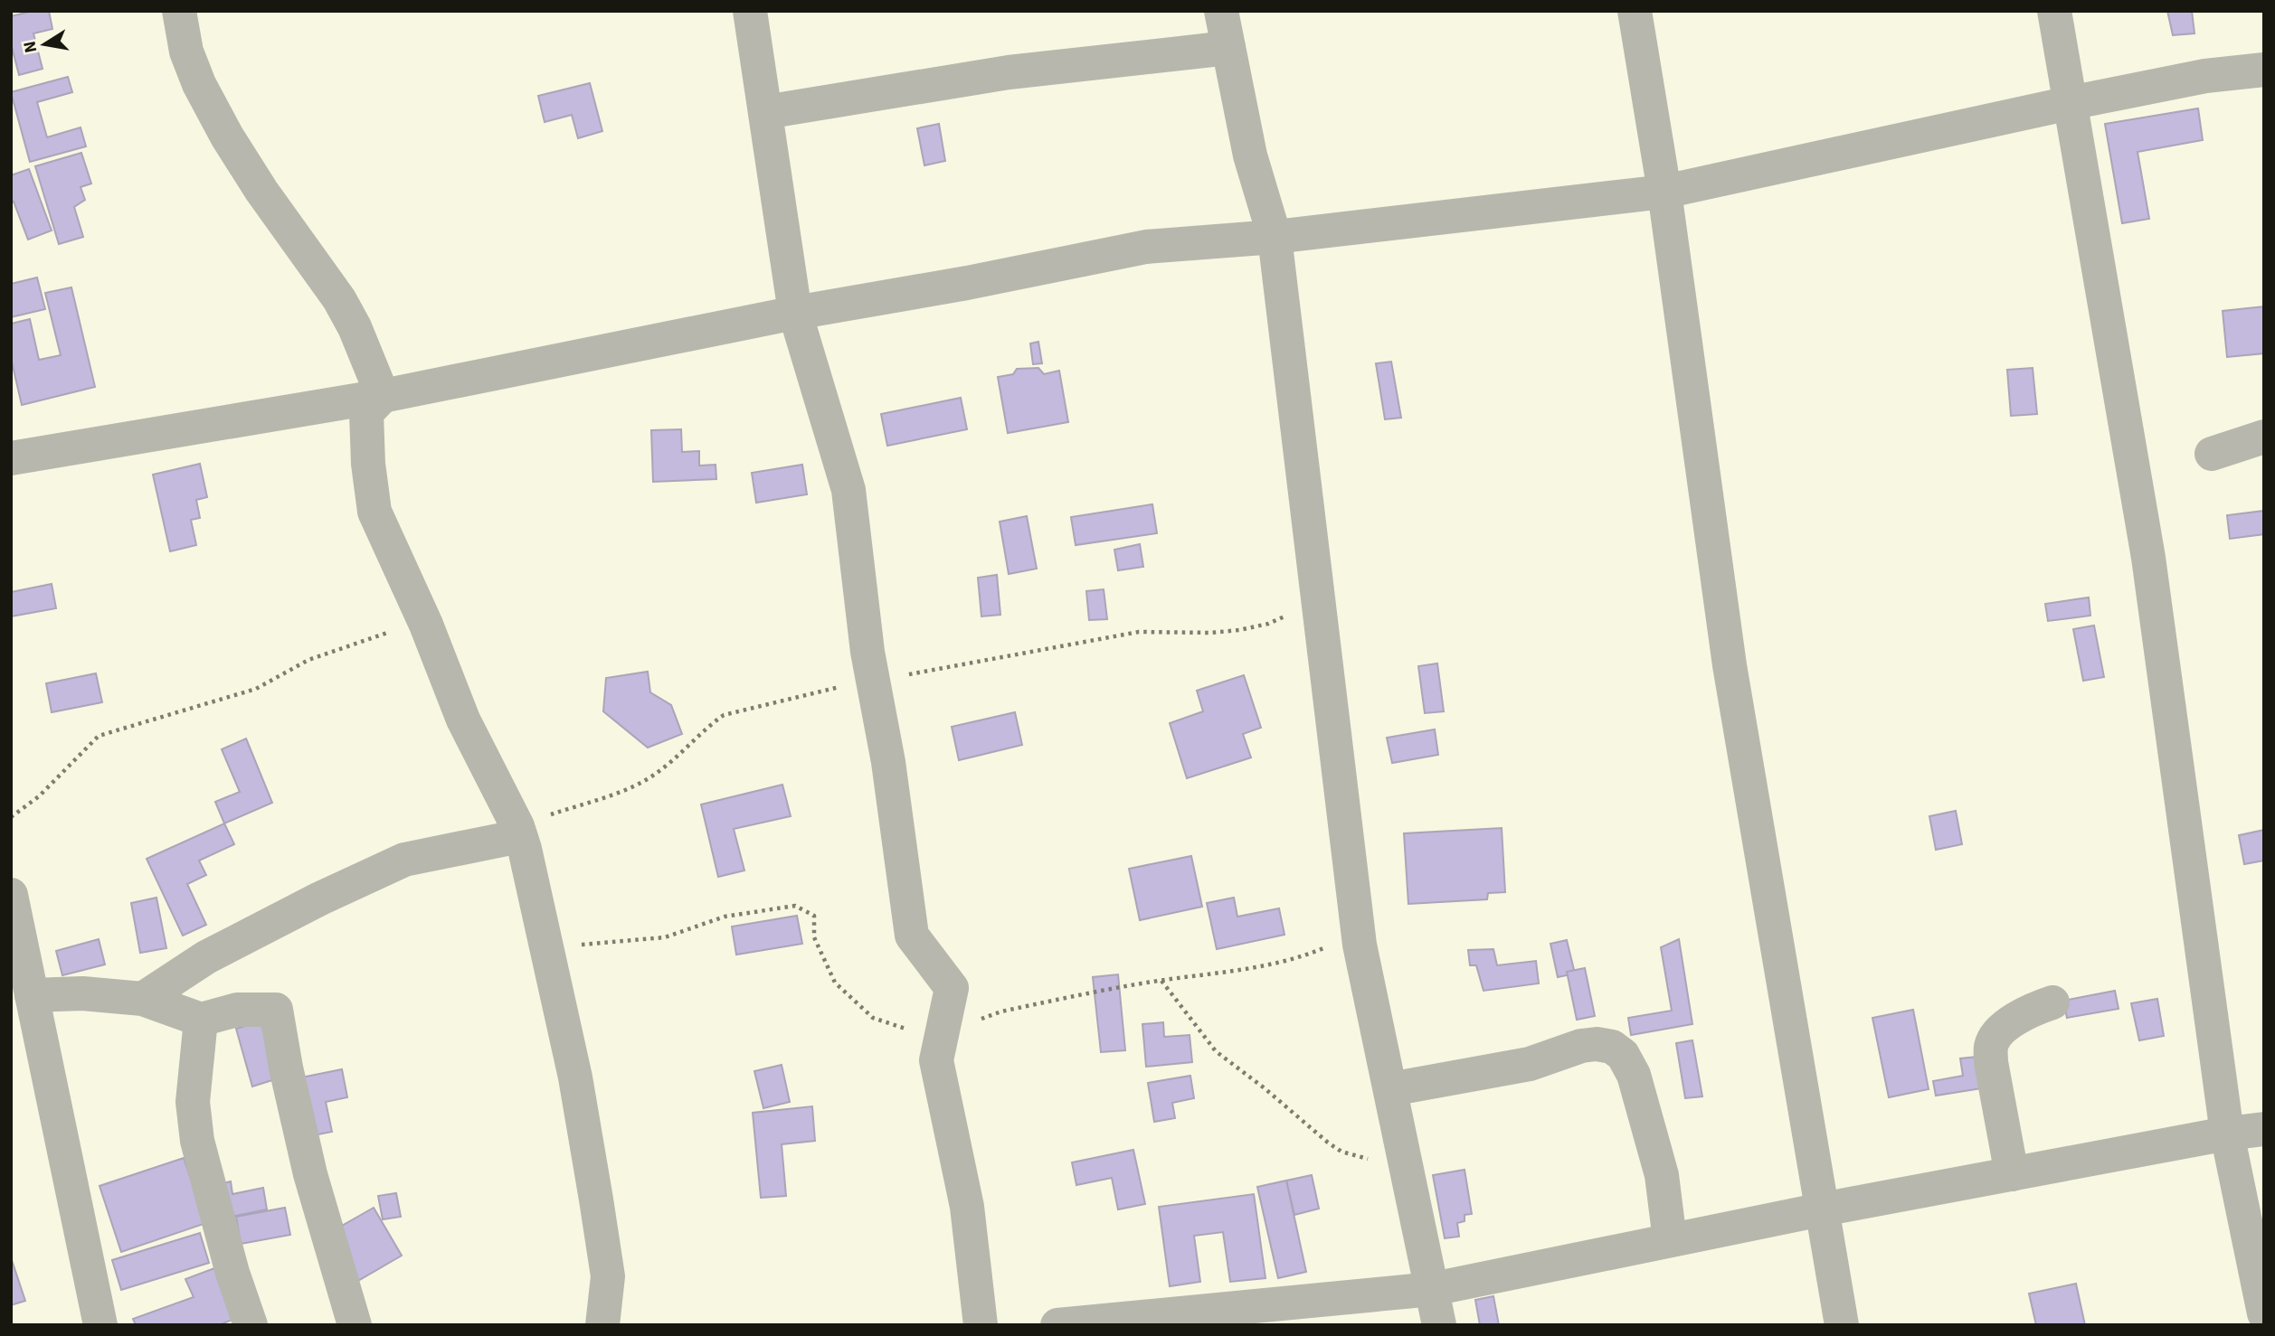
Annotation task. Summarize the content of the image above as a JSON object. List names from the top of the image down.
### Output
{
  "north": "left"
}
